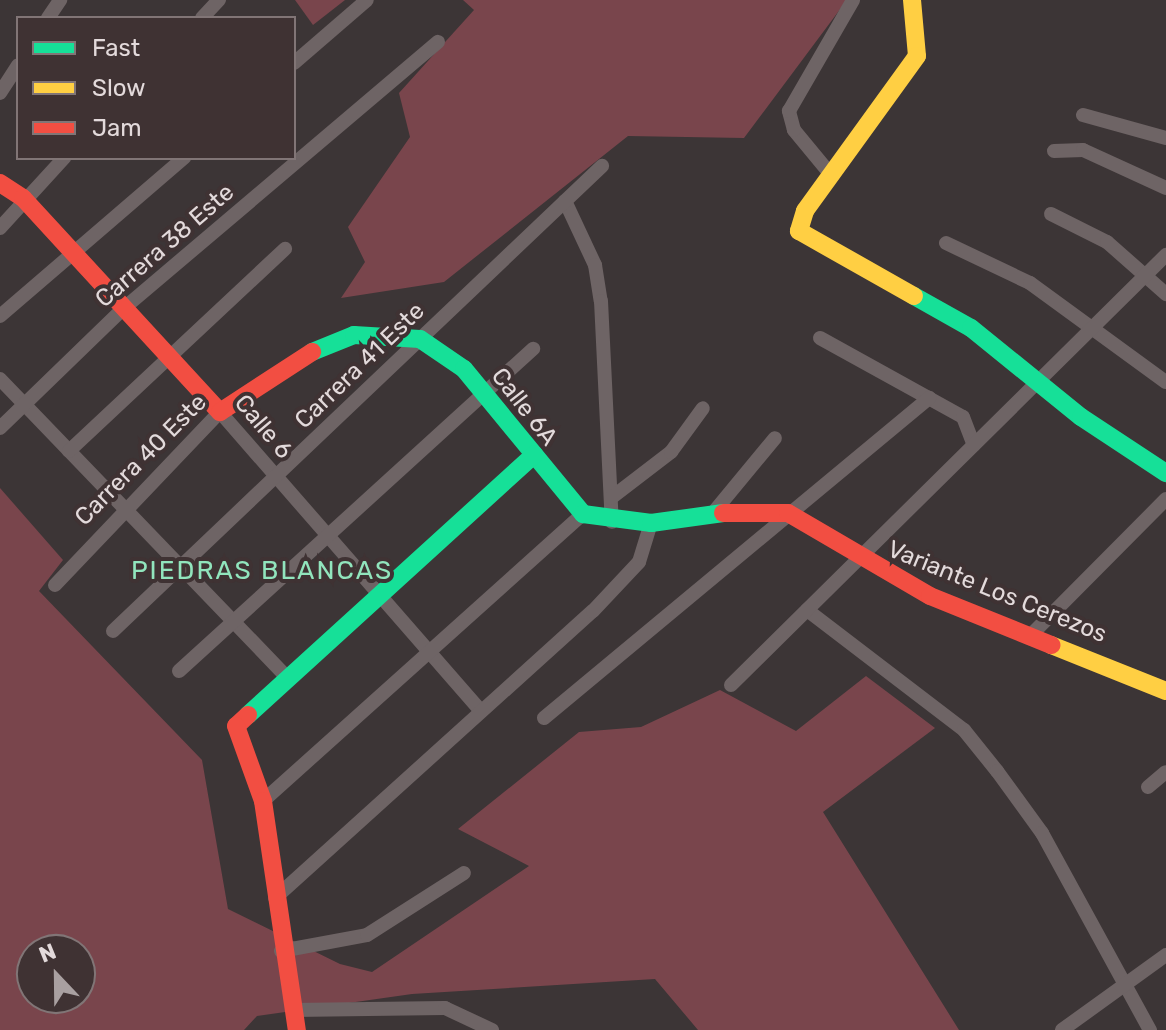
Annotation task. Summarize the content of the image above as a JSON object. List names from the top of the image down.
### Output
{
  "streets": {
    "street": [
      "Carrera 38 Este",
      "Carrera 41 Este",
      "Calle 6A",
      "Calle 6",
      "Carrera 40 Este",
      "Variante Los Cerezos"
    ]
  },
  "crossings": [
    ["Carrera 38 Este", "Calle 6"],
    ["Carrera 41 Este", "Calle 6A"],
    ["Carrera 41 Este", "Calle 6"],
    ["Carrera 41 Este", "Carrera 40 Este"],
    ["Calle 6A", "Carrera 40 Este"],
    ["Calle 6", "Carrera 40 Este"]
  ],
  "districts": ["PIEDRAS BLANCAS"],
  "legend": ["Fast", "Slow", "Jam"],
  "north": "top"
}
